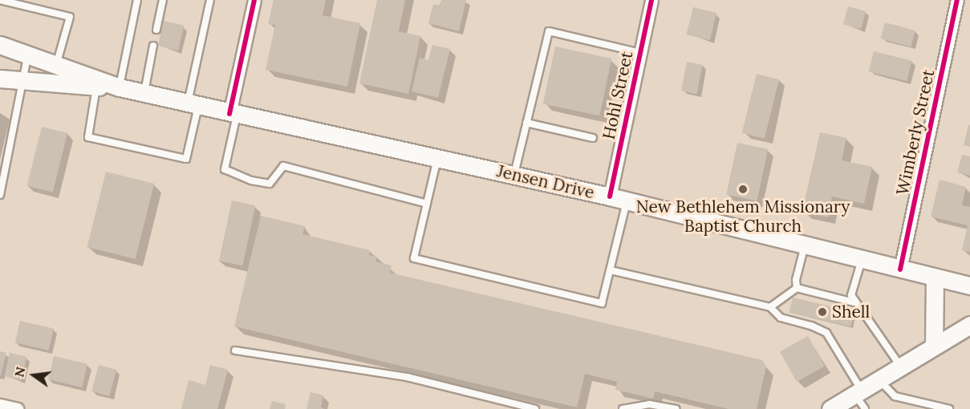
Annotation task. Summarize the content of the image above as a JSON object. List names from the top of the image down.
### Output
{
  "streets": {
    "main road": ["Jensen Drive"],
    "street": ["Hohl Street", "Wimberly Street"]
  },
  "crossings": [
    ["Hohl Street", "Jensen Drive"],
    ["Wimberly Street", "Jensen Drive"]
  ],
  "places": ["New Bethlehem Missionary Baptist Church", "Shell"],
  "north": "left"
}
